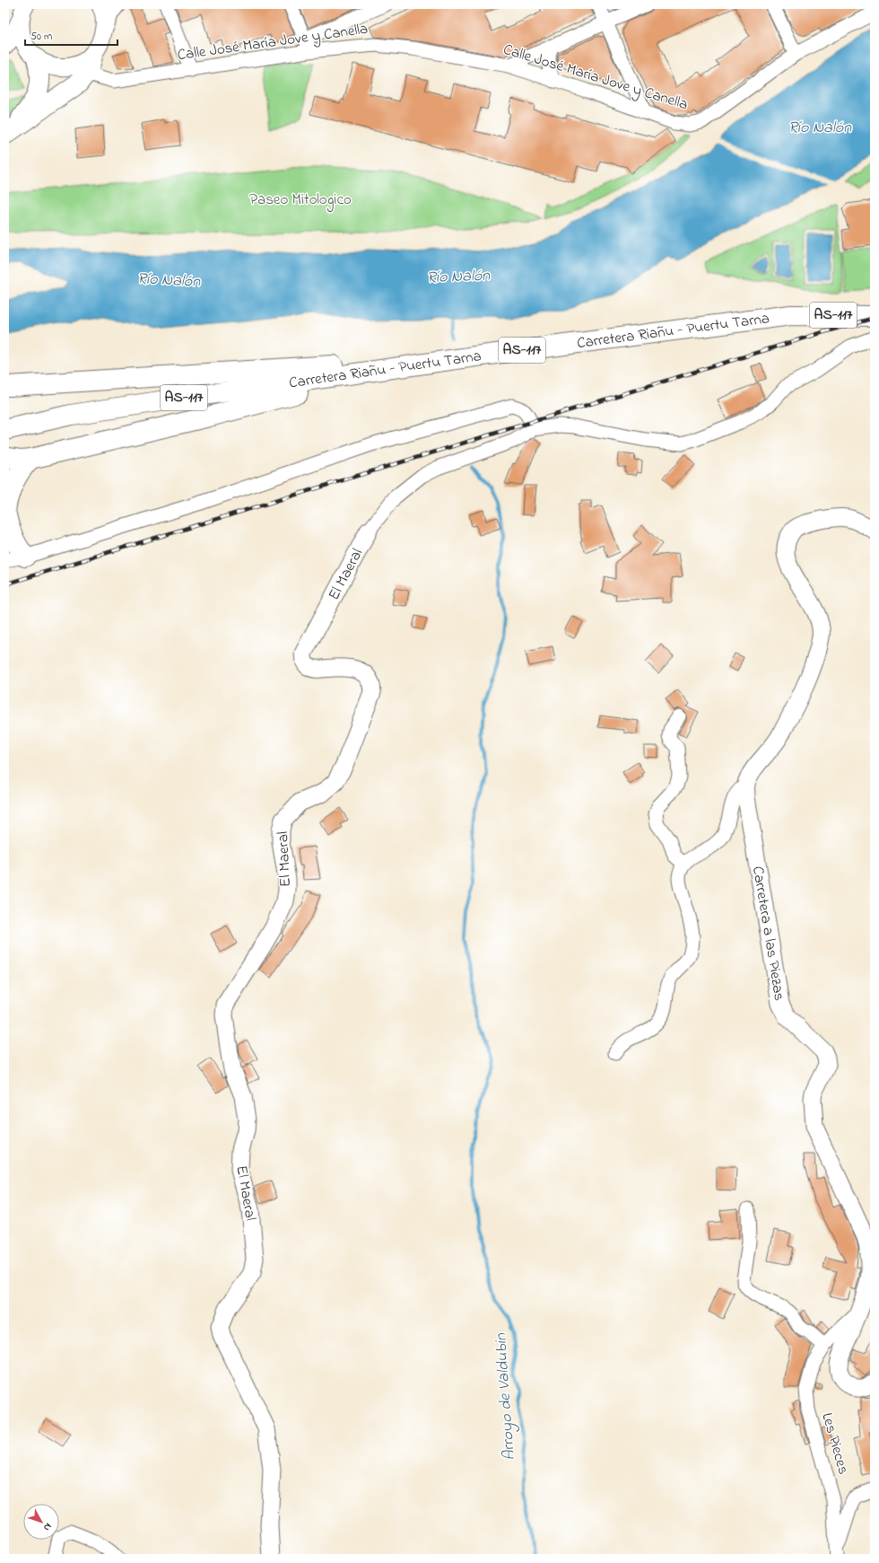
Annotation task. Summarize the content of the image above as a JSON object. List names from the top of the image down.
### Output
{
  "streets": {
    "main road": ["AS-117", "Carretera Riañu - Puertu Tarna"],
    "street": [
      "Calle José María Jove y Canella",
      "El Maeral",
      "Carretera a las Piezas",
      "Les Pieces"
    ]
  },
  "crossings": [
    ["Carretera a las Piezas", "Les Pieces"]
  ],
  "water": ["Río Nalón", "Arroyo de Valdubin"],
  "parks": ["Paseo Mitologico"],
  "scale_bar": "50 m",
  "north": "bottom right"
}
